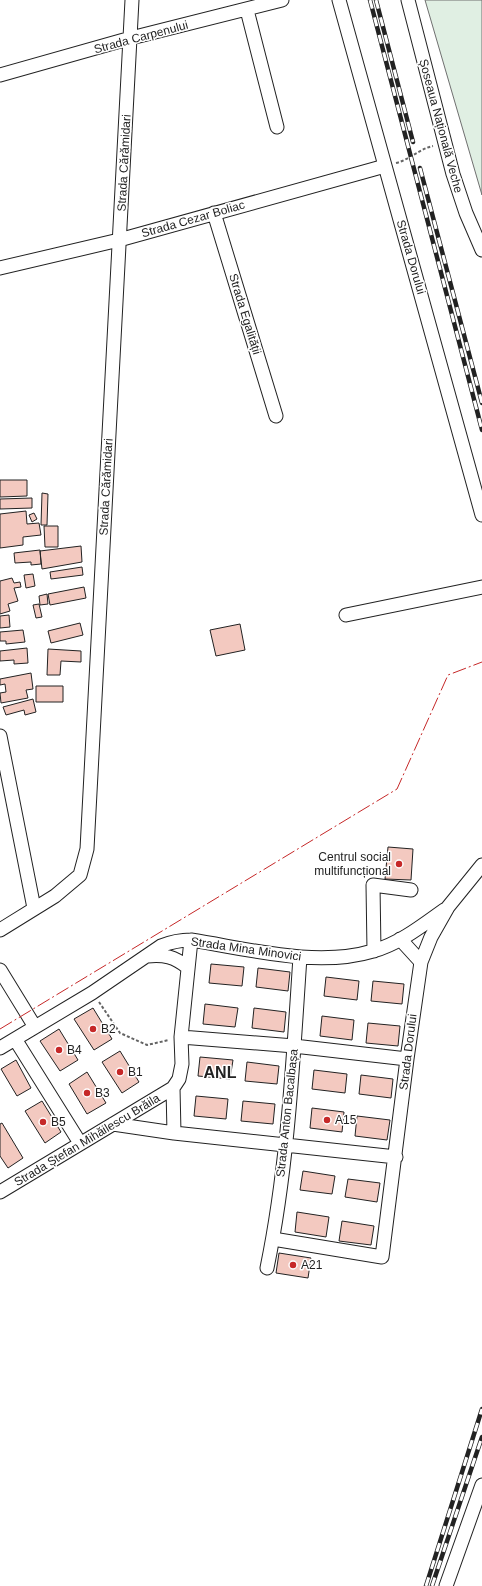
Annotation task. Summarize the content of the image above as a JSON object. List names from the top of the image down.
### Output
{
  "streets": {
    "street": [
      "Strada Carpenului",
      "Șoseaua Națională Veche",
      "Strada Cărămidari",
      "Strada Cezar Boliac",
      "Strada Dorului",
      "Strada Egalității",
      "Strada Mina Minovici",
      "Strada Anton Bacalbașa",
      "Strada Ștefan Mihăilescu Brăila"
    ]
  },
  "crossings": [
    ["Strada Carpenului", "Strada Cărămidari"],
    ["Strada Cărămidari", "Strada Cezar Boliac"],
    ["Strada Cezar Boliac", "Strada Dorului"],
    ["Strada Cezar Boliac", "Strada Egalității"],
    ["Strada Dorului", "Strada Mina Minovici"],
    ["Strada Dorului", "Strada Anton Bacalbașa"],
    ["Strada Mina Minovici", "Strada Anton Bacalbașa"],
    ["Strada Mina Minovici", "Strada Ștefan Mihăilescu Brăila"]
  ],
  "districts": ["ANL"],
  "places": [
    "Centrul social multifuncțional",
    "B2",
    "B4",
    "B1",
    "B3",
    "A15",
    "B5",
    "A21"
  ]
}
